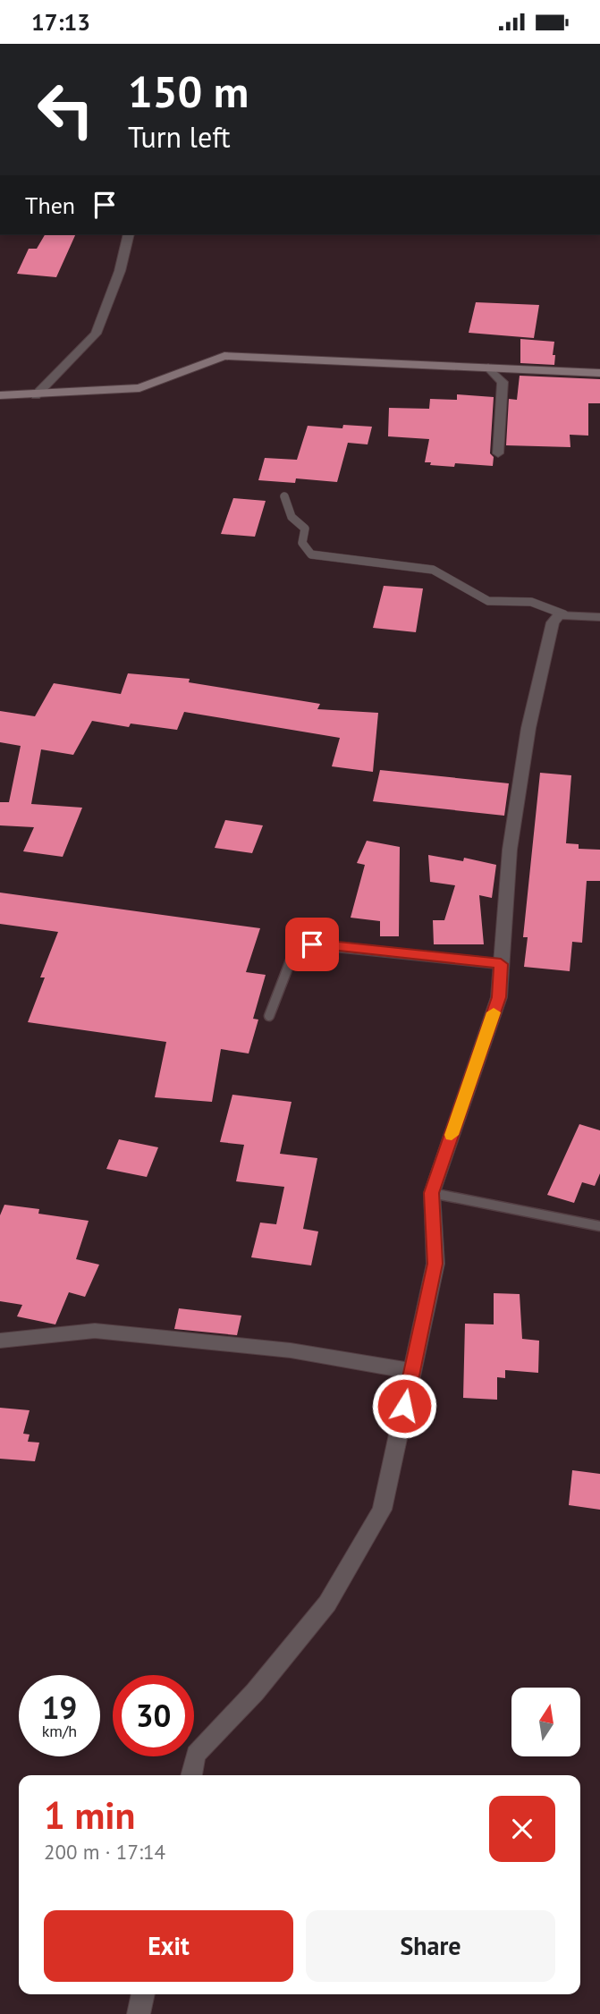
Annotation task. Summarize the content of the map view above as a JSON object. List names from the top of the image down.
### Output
{
  "north": "top",
  "page": {
    "status": "17:13",
    "turn": ["150 m", "Turn left"],
    "then": "Then",
    "speed": "19 km/h",
    "limit": "30",
    "heading": ["1 min", "200 m · 17:14"],
    "buttons": ["Exit", "Share"]
  }
}
